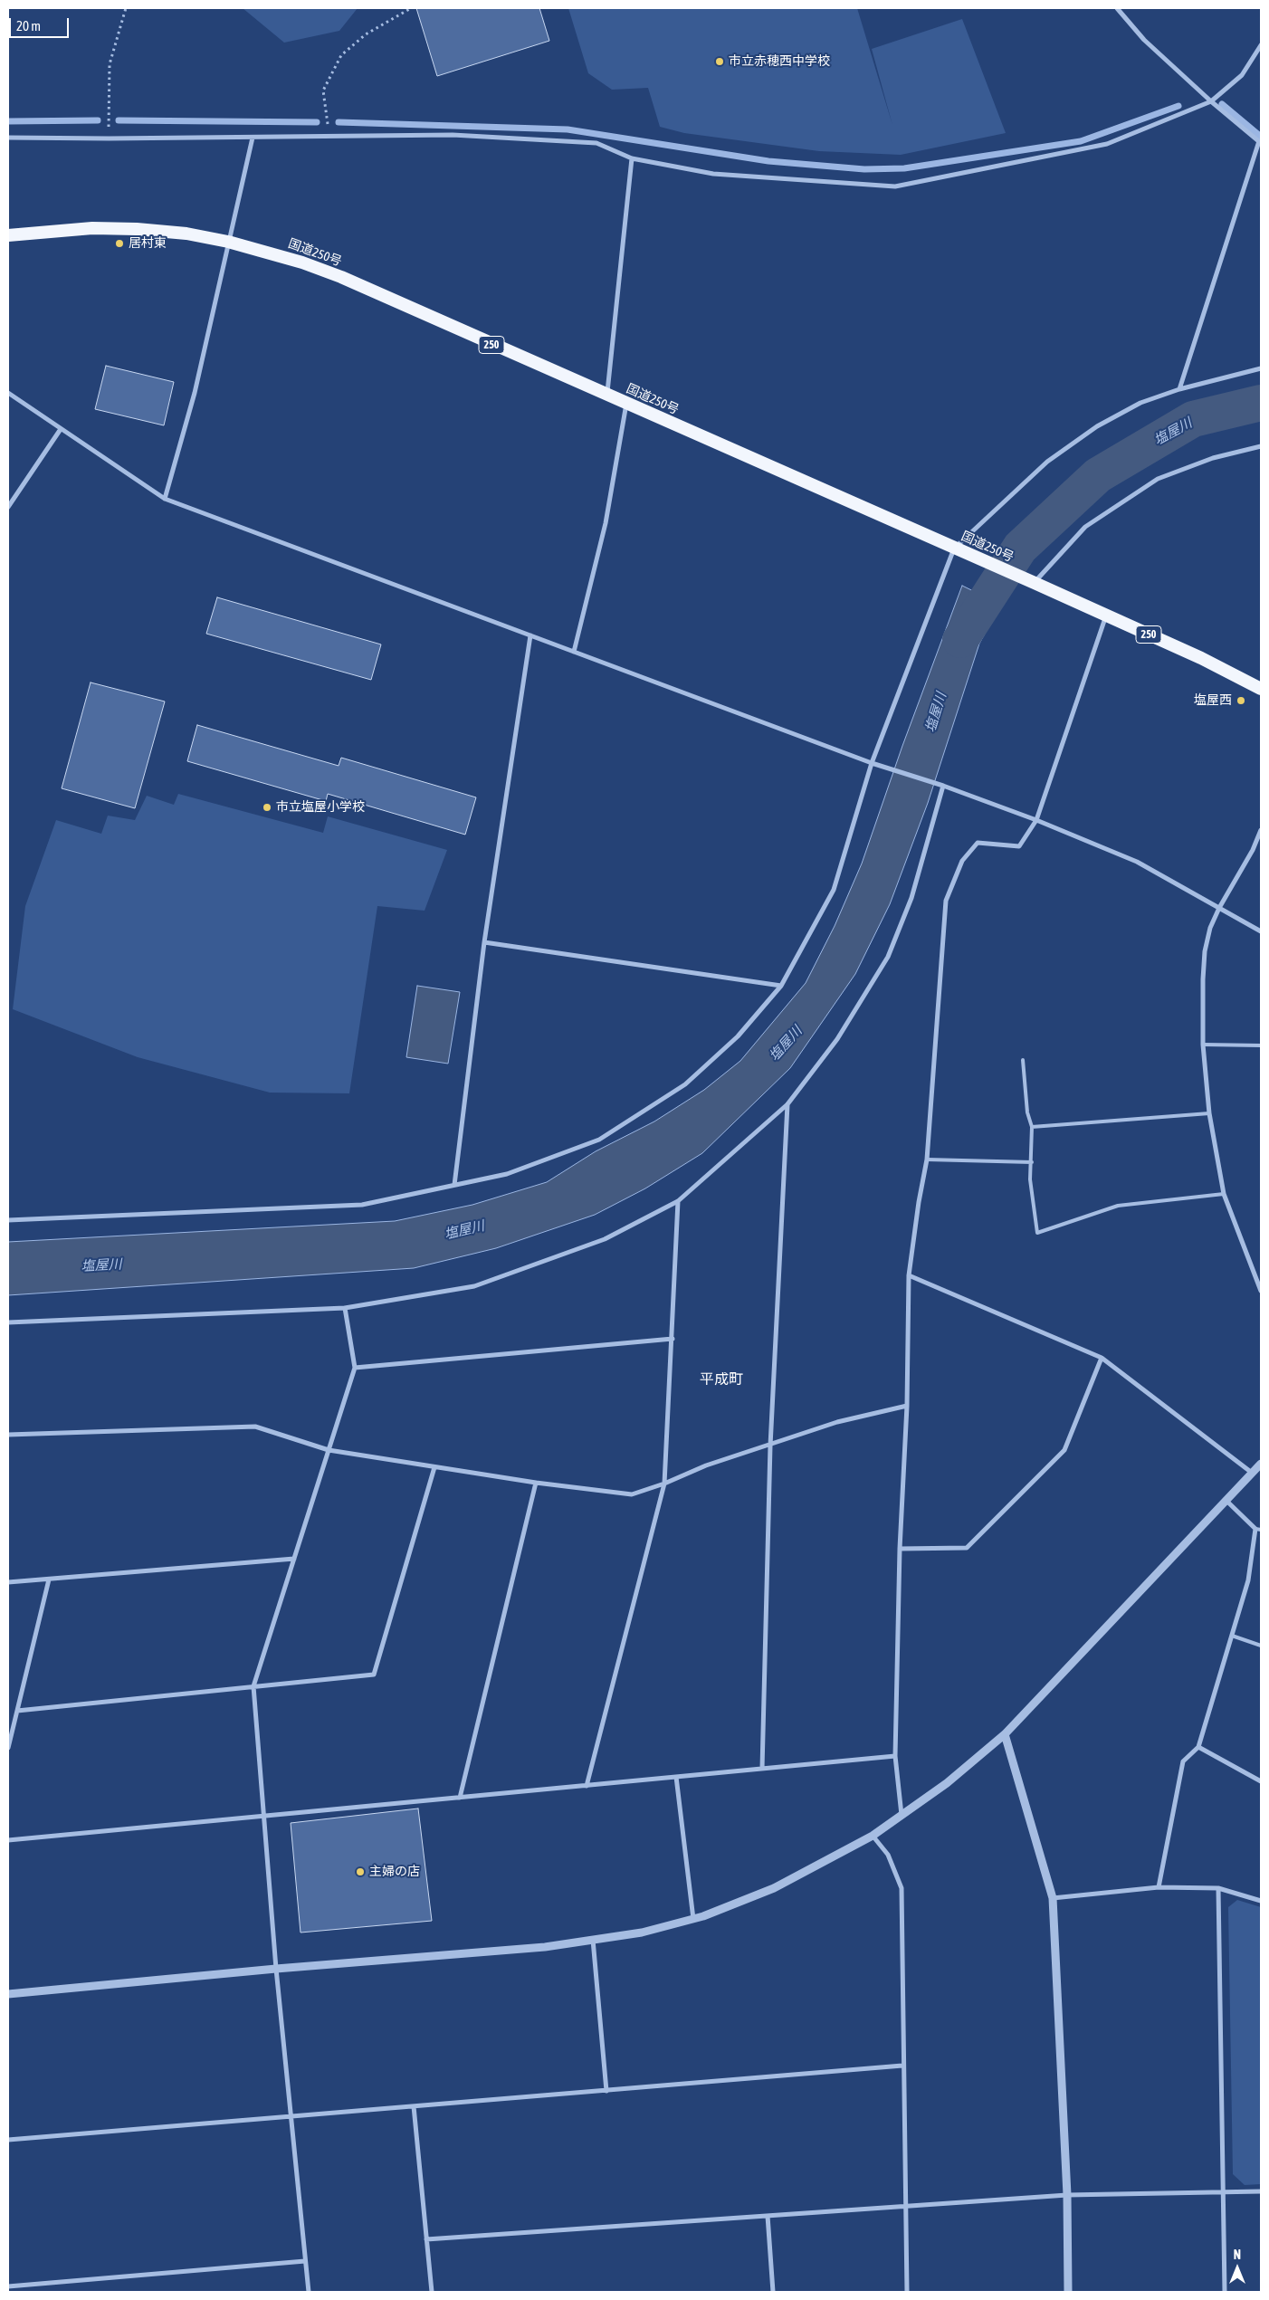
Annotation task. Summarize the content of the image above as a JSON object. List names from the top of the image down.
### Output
{
  "streets": {
    "highway": ["国道250号", "250"]
  },
  "districts": ["平成町"],
  "water": ["塩屋川"],
  "places": [
    "市立赤穂西中学校",
    "居村東",
    "塩屋西",
    "市立塩屋小学校",
    "主婦の店"
  ],
  "scale_bar": "20 m",
  "north": "top"
}
